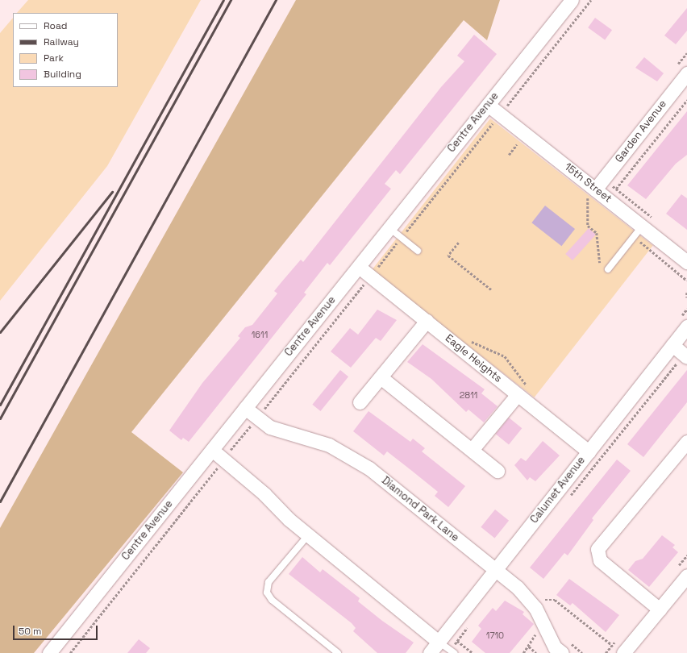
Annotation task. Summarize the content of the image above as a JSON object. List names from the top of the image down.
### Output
{
  "streets": {
    "street": [
      "Centre Avenue",
      "Garden Avenue",
      "15th Street",
      "Eagle Heights",
      "Calumet Avenue",
      "Diamond Park Lane"
    ]
  },
  "crossings": [
    ["Centre Avenue", "15th Street"],
    ["Centre Avenue", "Eagle Heights"],
    ["Centre Avenue", "Diamond Park Lane"],
    ["Garden Avenue", "15th Street"],
    ["Eagle Heights", "Calumet Avenue"],
    ["Calumet Avenue", "Diamond Park Lane"]
  ],
  "house_numbers": ["1611", "2811", "1710"],
  "legend": [
    "Road",
    "Railway",
    "Park",
    "Building"
  ],
  "scale_bar": "50 m"
}
